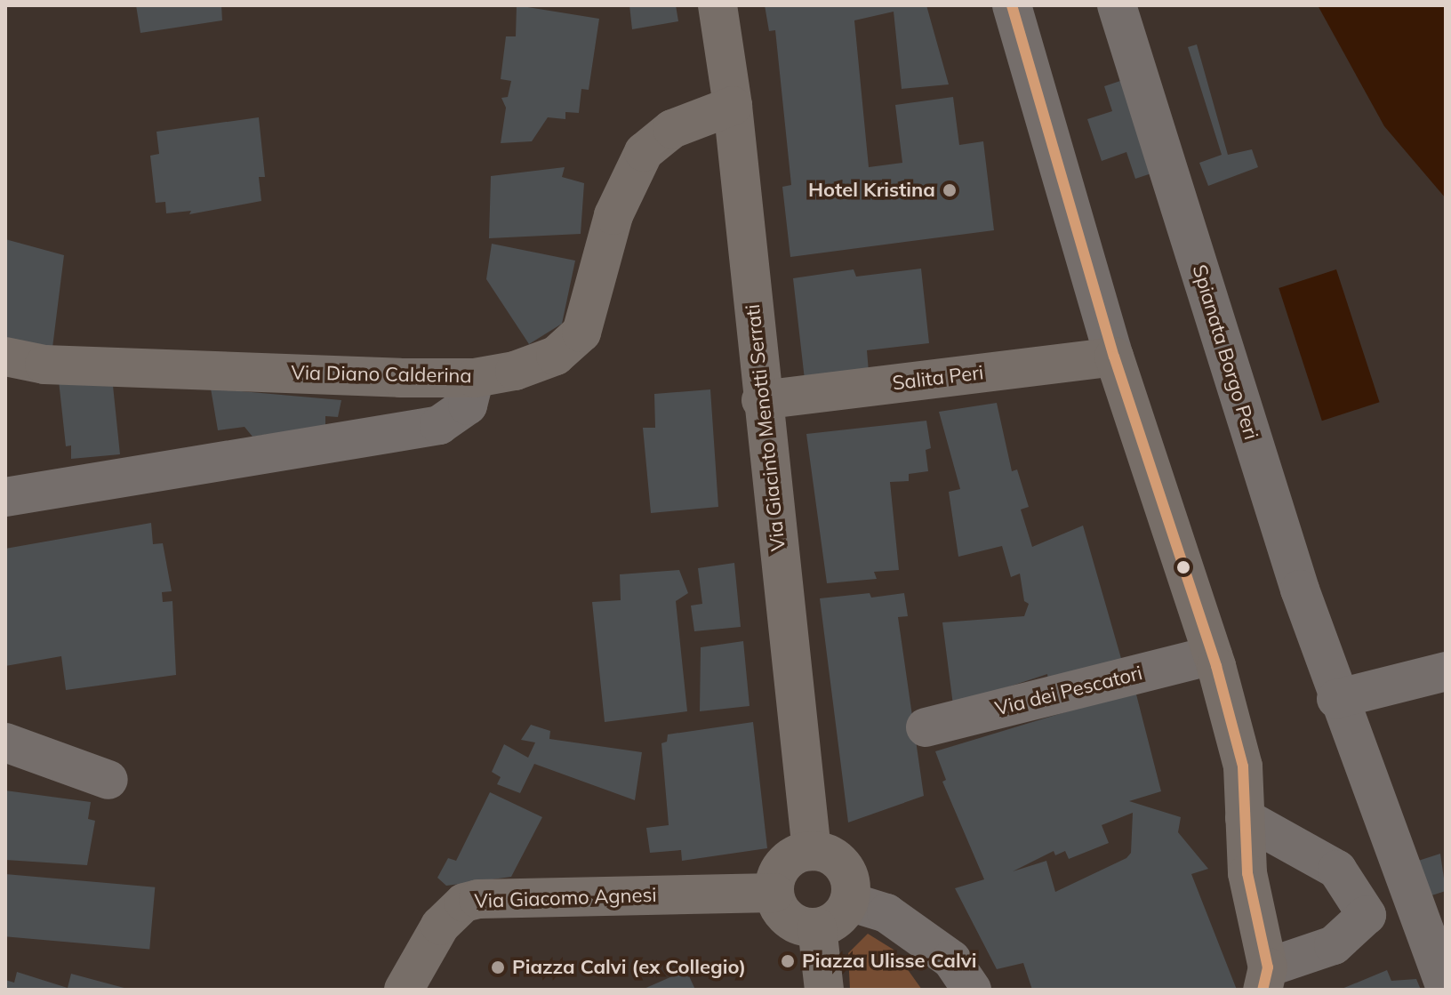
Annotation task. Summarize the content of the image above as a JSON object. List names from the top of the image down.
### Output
{
  "streets": {
    "main road": [
      "Via Diano Calderina",
      "Salita Peri",
      "Via Giacinto Menotti Serrati",
      "Via Giacomo Agnesi"
    ],
    "street": ["Spianata Borgo Peri", "Via dei Pescatori"]
  },
  "crossings": [
    ["Via Diano Calderina", "Via Giacinto Menotti Serrati"],
    ["Salita Peri", "Via Giacinto Menotti Serrati"],
    ["Via Giacinto Menotti Serrati", "Via Giacomo Agnesi"]
  ],
  "places": ["Hotel Kristina", "Piazza Ulisse Calvi", "Piazza Calvi (ex Collegio)"]
}
